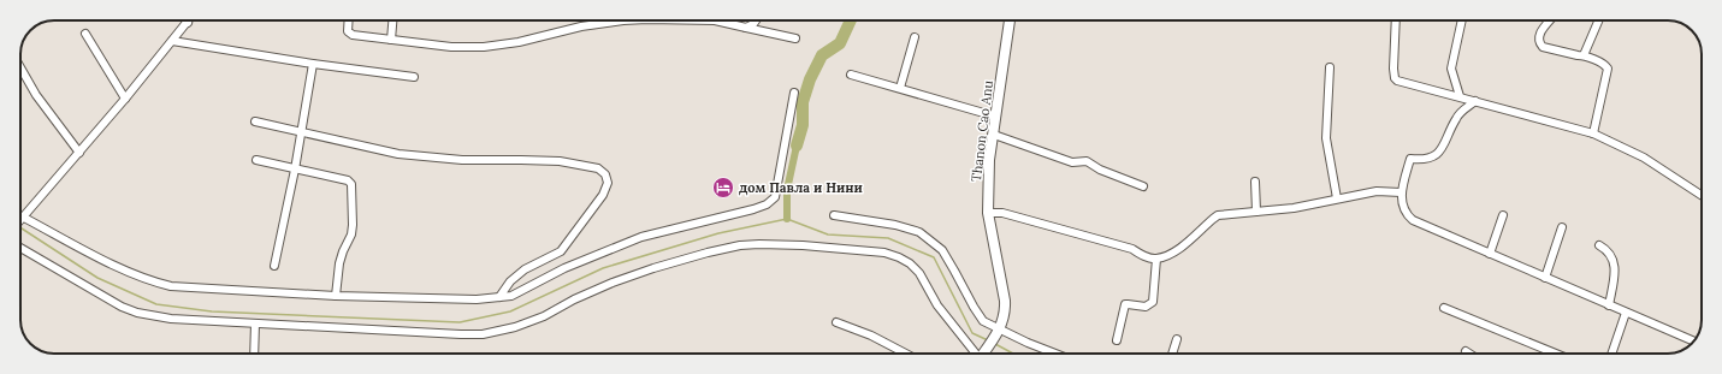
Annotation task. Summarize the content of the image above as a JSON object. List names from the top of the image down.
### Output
{
  "streets": {
    "street": ["Thanon Cao Anu"]
  },
  "places": {
    "hotel": ["дом Павла и Нини"]
  }
}
